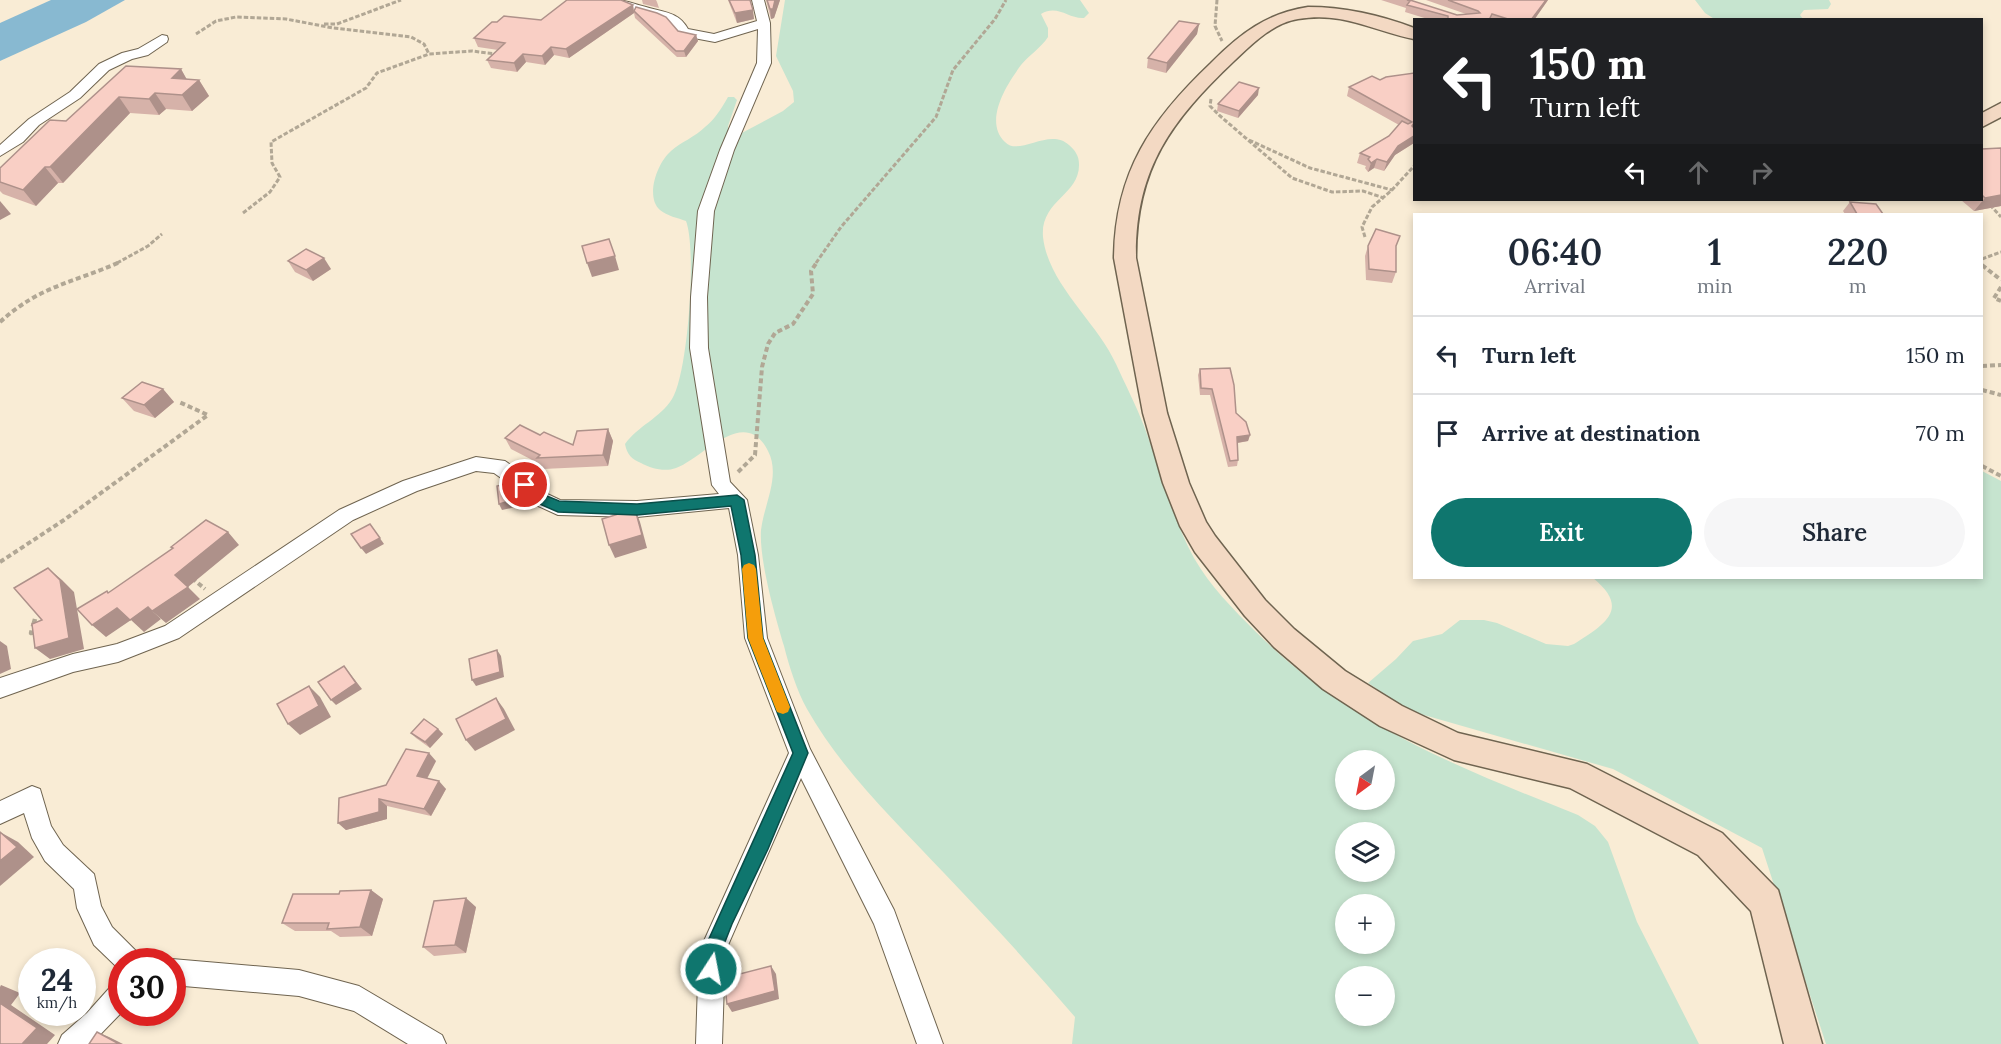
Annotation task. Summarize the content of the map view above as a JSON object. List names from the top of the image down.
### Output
{
  "north": "bottom left",
  "page": {
    "turn": ["150 m", "Turn left"],
    "eta": [
      "06:40",
      "Arrival",
      "1",
      "min",
      "220",
      "m"
    ],
    "list": [
      {
        "name": "Turn left",
        "value": "150 m"
      },
      {
        "name": "Arrive at destination",
        "value": "70 m"
      }
    ],
    "buttons": ["Exit", "Share"],
    "map_buttons": ["+", "−"],
    "speed": "24 km/h",
    "limit": "30"
  }
}
